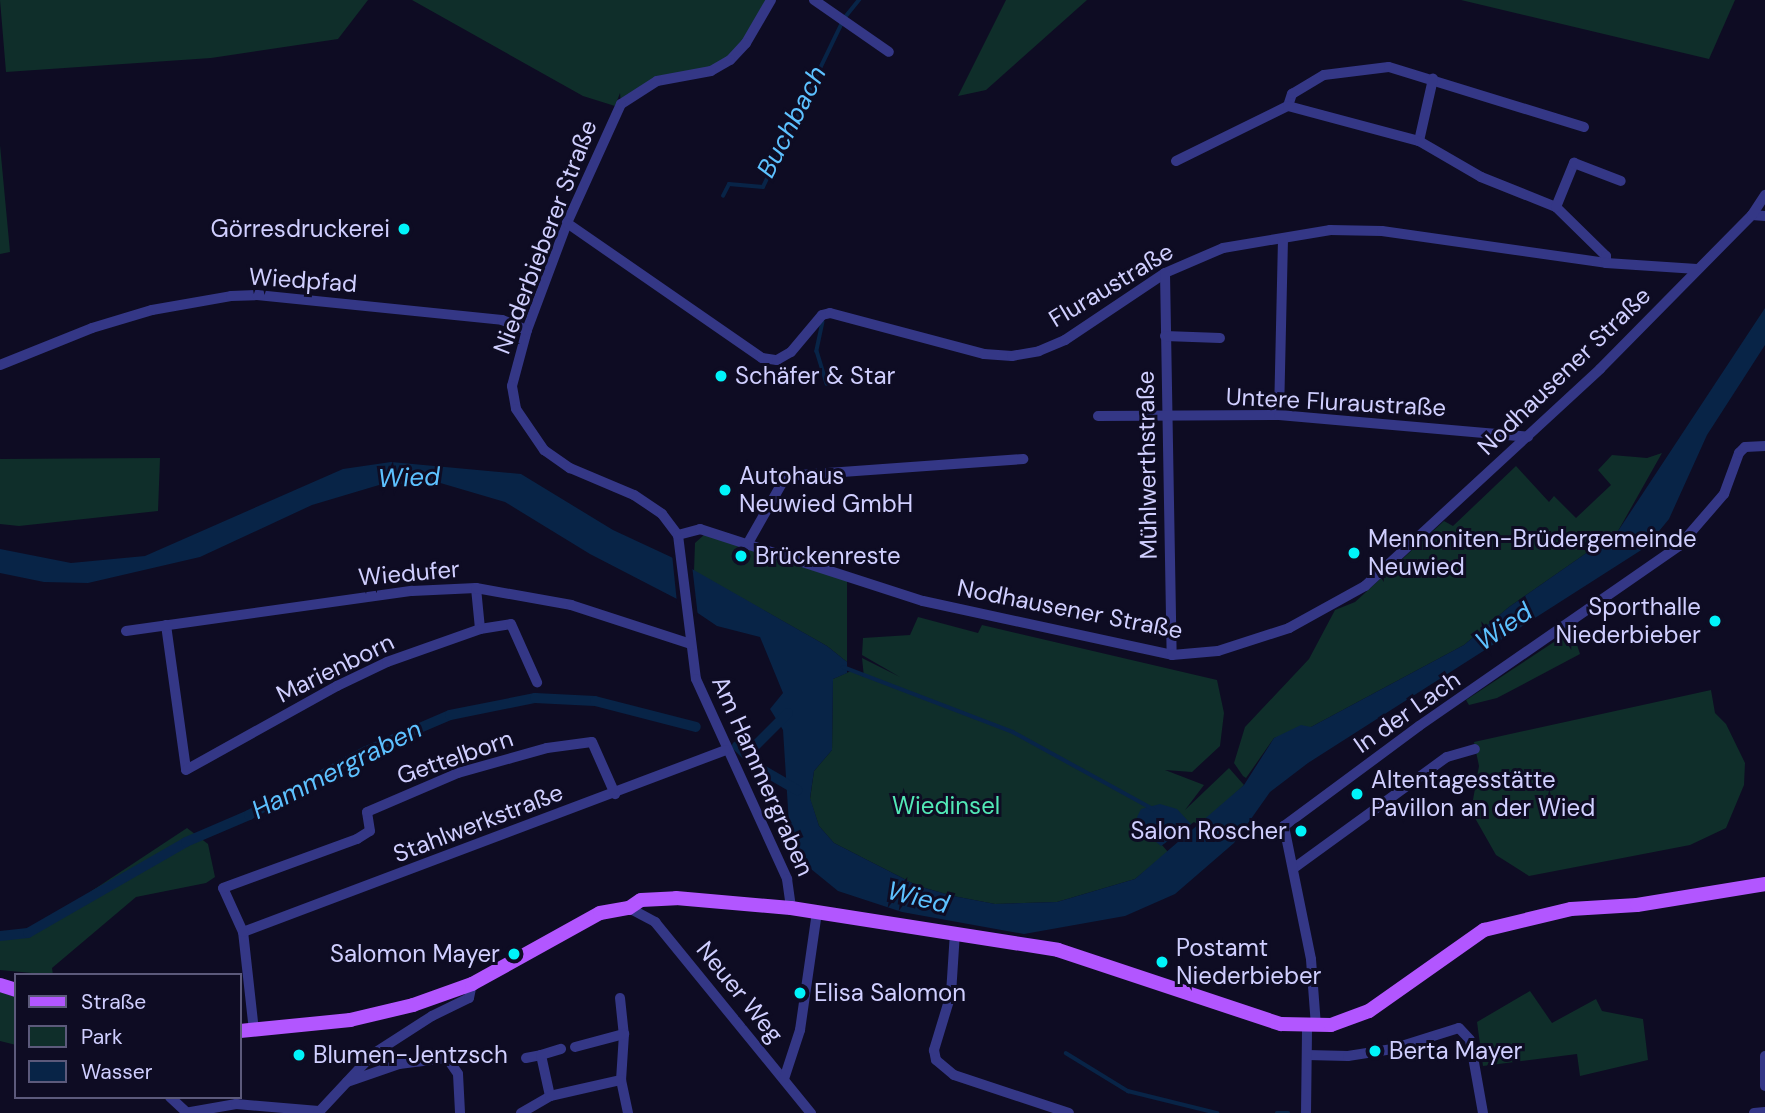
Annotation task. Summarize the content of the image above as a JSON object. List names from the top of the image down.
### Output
{
  "streets": {
    "street": [
      "Niederbieberer Straße",
      "Wiedpfad",
      "Fluraustraße",
      "Nodhausener Straße",
      "Untere Fluraustraße",
      "Mühlwerthstraße",
      "Wiedufer",
      "Marienborn",
      "In der Lach",
      "Gettelborn",
      "Am Hammergraben",
      "Stahlwerkstraße",
      "Neuer Weg"
    ]
  },
  "crossings": [
    ["Niederbieberer Straße", "Wiedpfad"],
    ["Niederbieberer Straße", "Fluraustraße"],
    ["Niederbieberer Straße", "Nodhausener Straße"],
    ["Niederbieberer Straße", "Am Hammergraben"],
    ["Fluraustraße", "Nodhausener Straße"],
    ["Fluraustraße", "Mühlwerthstraße"],
    ["Nodhausener Straße", "Untere Fluraustraße"],
    ["Nodhausener Straße", "Mühlwerthstraße"],
    ["Nodhausener Straße", "Am Hammergraben"],
    ["Untere Fluraustraße", "Mühlwerthstraße"],
    ["Wiedufer", "Marienborn"],
    ["Wiedufer", "Am Hammergraben"],
    ["Gettelborn", "Stahlwerkstraße"],
    ["Am Hammergraben", "Stahlwerkstraße"]
  ],
  "water": ["Buchbach", "Wied", "Hammergraben"],
  "parks": ["Wiedinsel"],
  "places": [
    "Görresdruckerei",
    "Schäfer & Star",
    "Autohaus Neuwied GmbH",
    "Mennoniten-Brüdergemeinde Neuwied",
    "Brückenreste",
    "Sporthalle Niederbieber",
    "Altentagesstätte Pavillon an der Wied",
    "Salon Roscher",
    "Salomon Mayer",
    "Postamt Niederbieber",
    "Elisa Salomon",
    "Berta Mayer",
    "Blumen-Jentzsch"
  ],
  "legend": ["Straße", "Park", "Wasser"]
}
